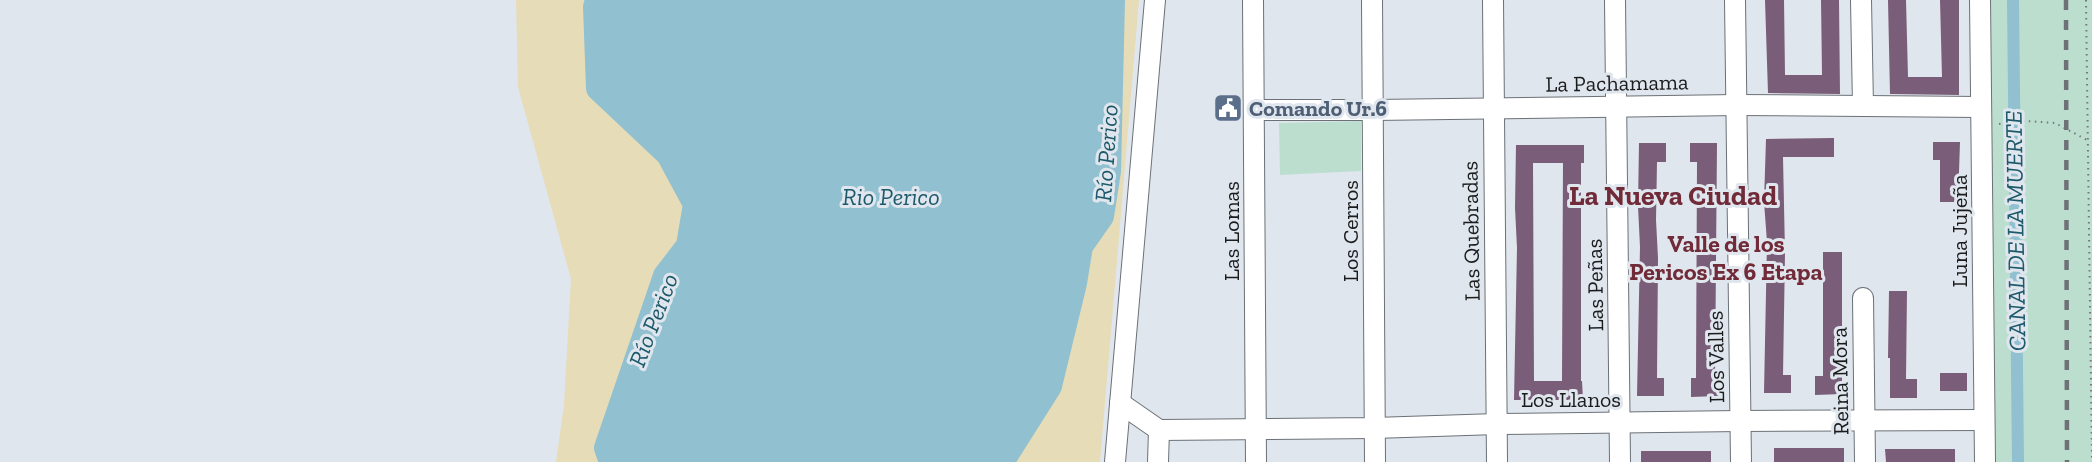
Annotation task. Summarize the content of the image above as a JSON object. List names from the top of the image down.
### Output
{
  "streets": {
    "street": [
      "La Pachamama",
      "Las Lomas",
      "Los Cerros",
      "Las Quebradas",
      "Luna Jujeña",
      "Las Peñas",
      "Los Valles",
      "Reina Mora",
      "Los Llanos"
    ]
  },
  "crossings": [
    ["La Pachamama", "Las Lomas"],
    ["La Pachamama", "Los Cerros"],
    ["La Pachamama", "Las Quebradas"],
    ["La Pachamama", "Luna Jujeña"],
    ["La Pachamama", "Las Peñas"],
    ["La Pachamama", "Los Valles"],
    ["Las Lomas", "Los Llanos"],
    ["Los Cerros", "Los Llanos"],
    ["Las Quebradas", "Los Llanos"],
    ["Luna Jujeña", "Los Llanos"],
    ["Las Peñas", "Los Llanos"],
    ["Los Valles", "Los Llanos"],
    ["Reina Mora", "Los Llanos"]
  ],
  "districts": ["La Nueva Ciudad", "Valle de los Pericos Ex 6 Etapa"],
  "water": ["Río Perico", "Rio Perico", "CANAL DE LA MUERTE"],
  "places": {
    "public building": ["Comando Ur.6"]
  }
}
